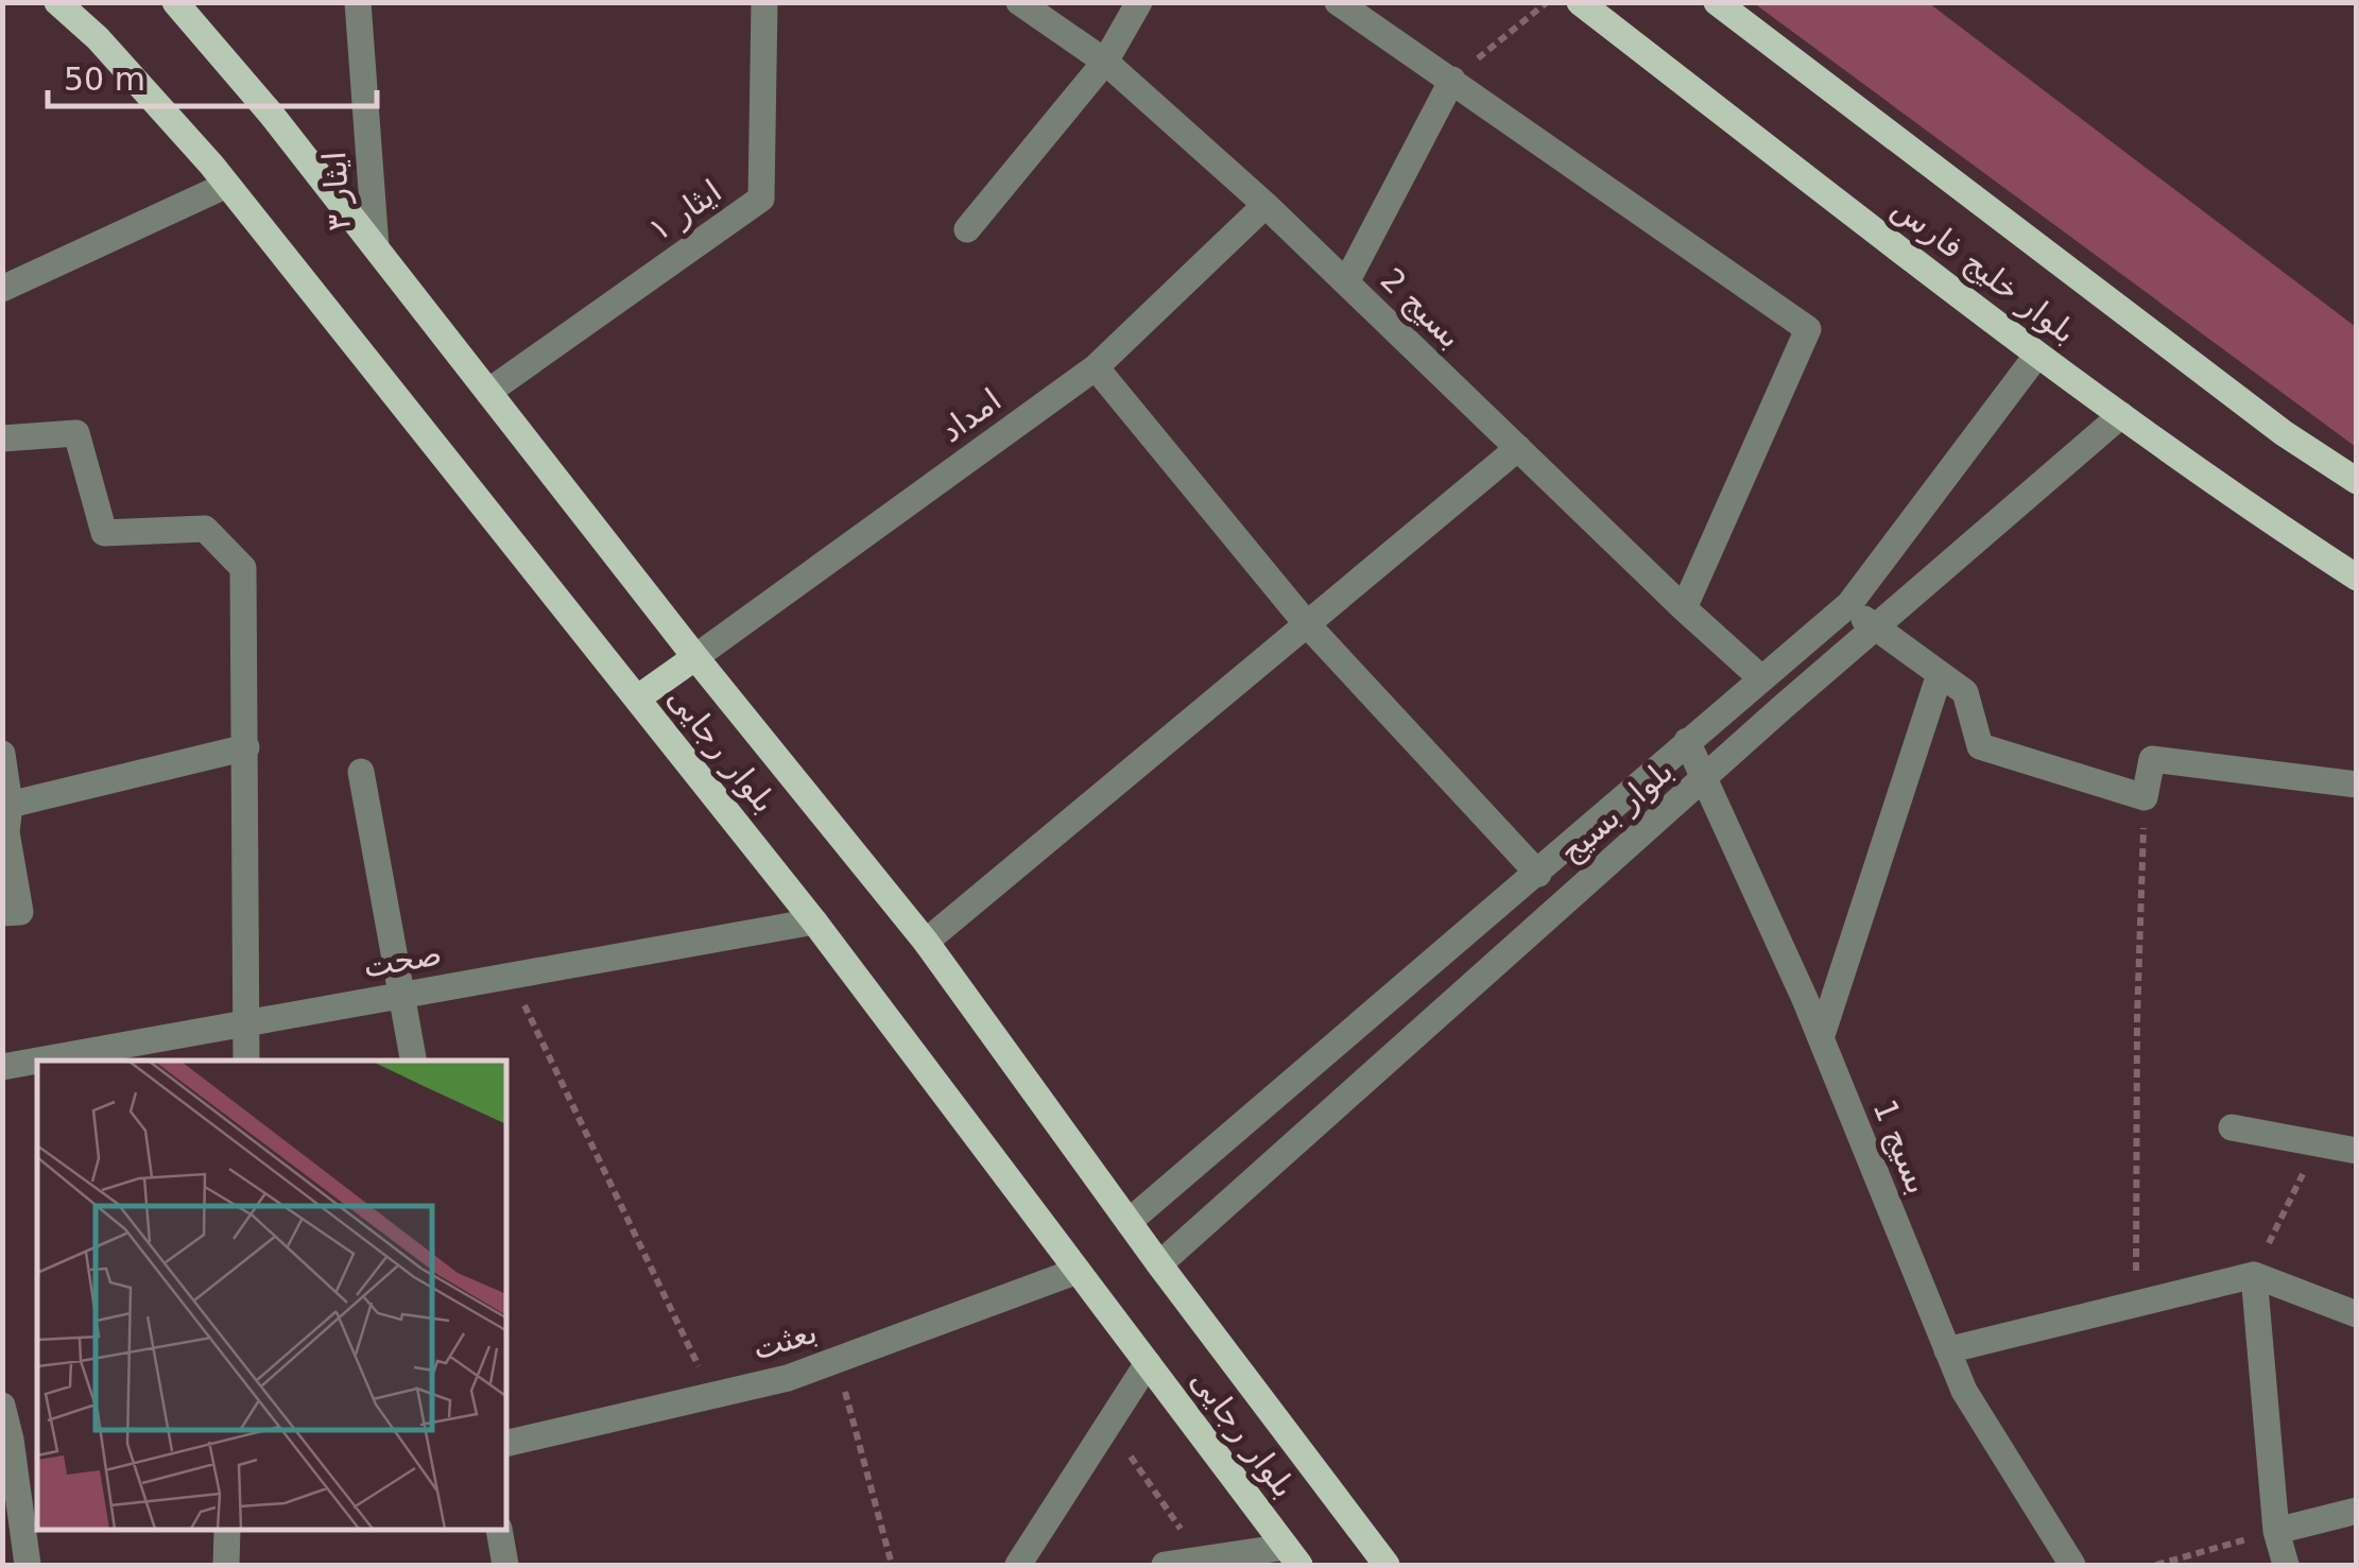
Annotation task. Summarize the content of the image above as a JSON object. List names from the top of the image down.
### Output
{
  "streets": {
    "main road": ["بلوار خلیج فارس", "بلوار رجایی"],
    "street": [
      "ایثار ۳",
      "ایثار ۱",
      "بسیج 2",
      "امداد",
      "بلوار بسیج",
      "صحت",
      "بسیج 1",
      "بعثت"
    ]
  },
  "crossings": [
    ["ایثار ۳", "بلوار رجایی"],
    ["ایثار ۱", "بلوار رجایی"],
    ["بلوار خلیج فارس", "بلوار بسیج"],
    ["بسیج 2", "امداد"],
    ["بسیج 2", "بلوار بسیج"],
    ["امداد", "بلوار رجایی"],
    ["بلوار رجایی", "بلوار بسیج"],
    ["بلوار رجایی", "صحت"],
    ["بلوار رجایی", "بعثت"],
    ["بلوار بسیج", "بسیج 1"]
  ],
  "scale_bar": "50 m"
}
